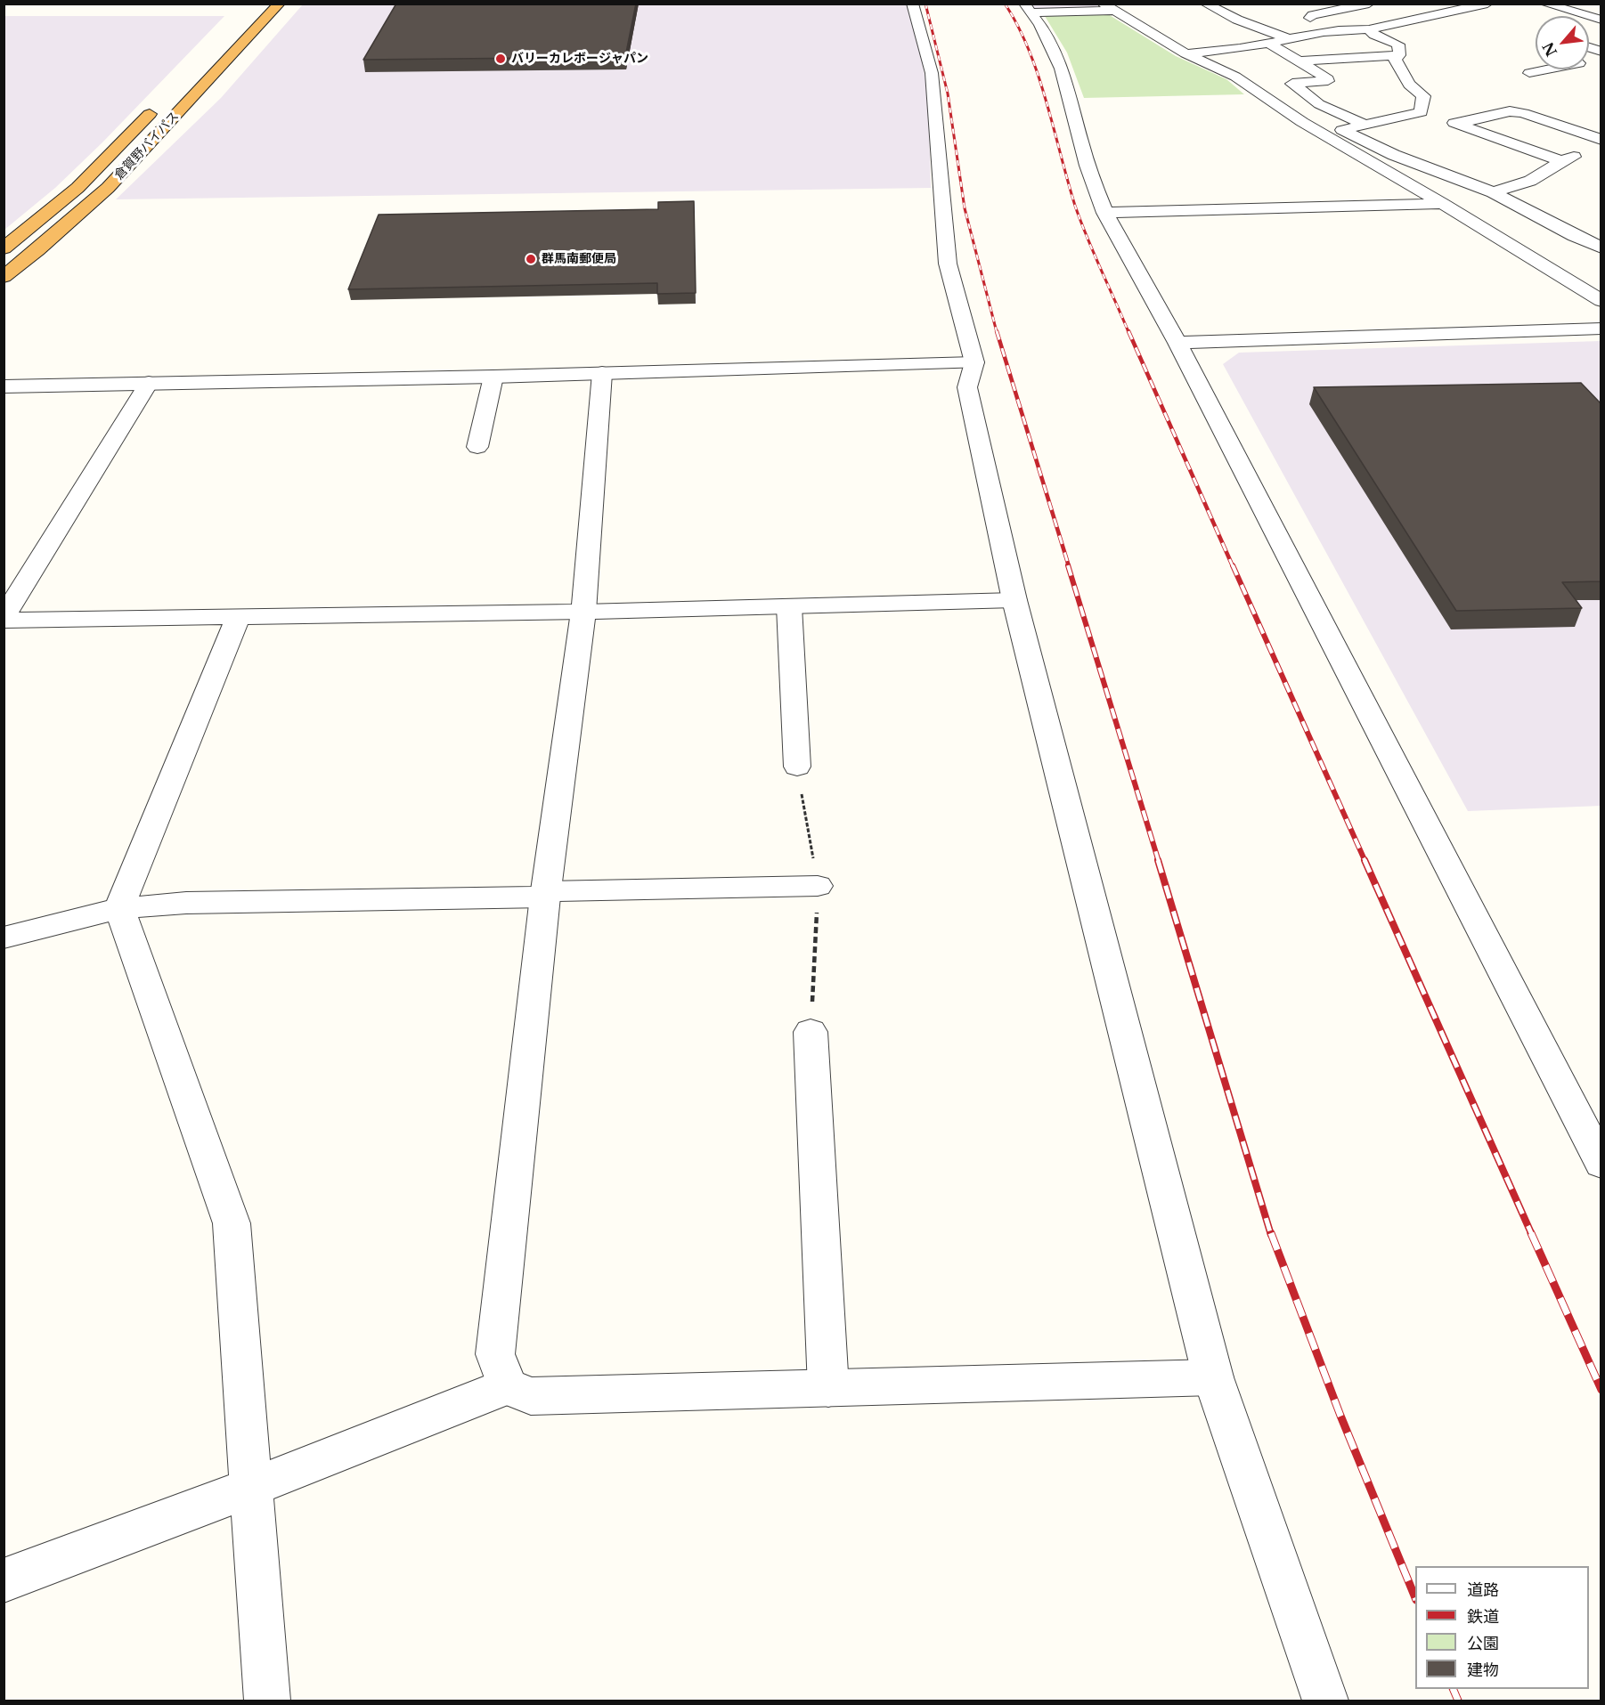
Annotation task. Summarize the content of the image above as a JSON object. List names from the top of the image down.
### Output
{
  "streets": {
    "highway": ["倉賀野バイパス"]
  },
  "places": ["バリーカレボージャパン", "群馬南郵便局"],
  "legend": [
    "道路",
    "鉄道",
    "公園",
    "建物"
  ],
  "north": "bottom left"
}
